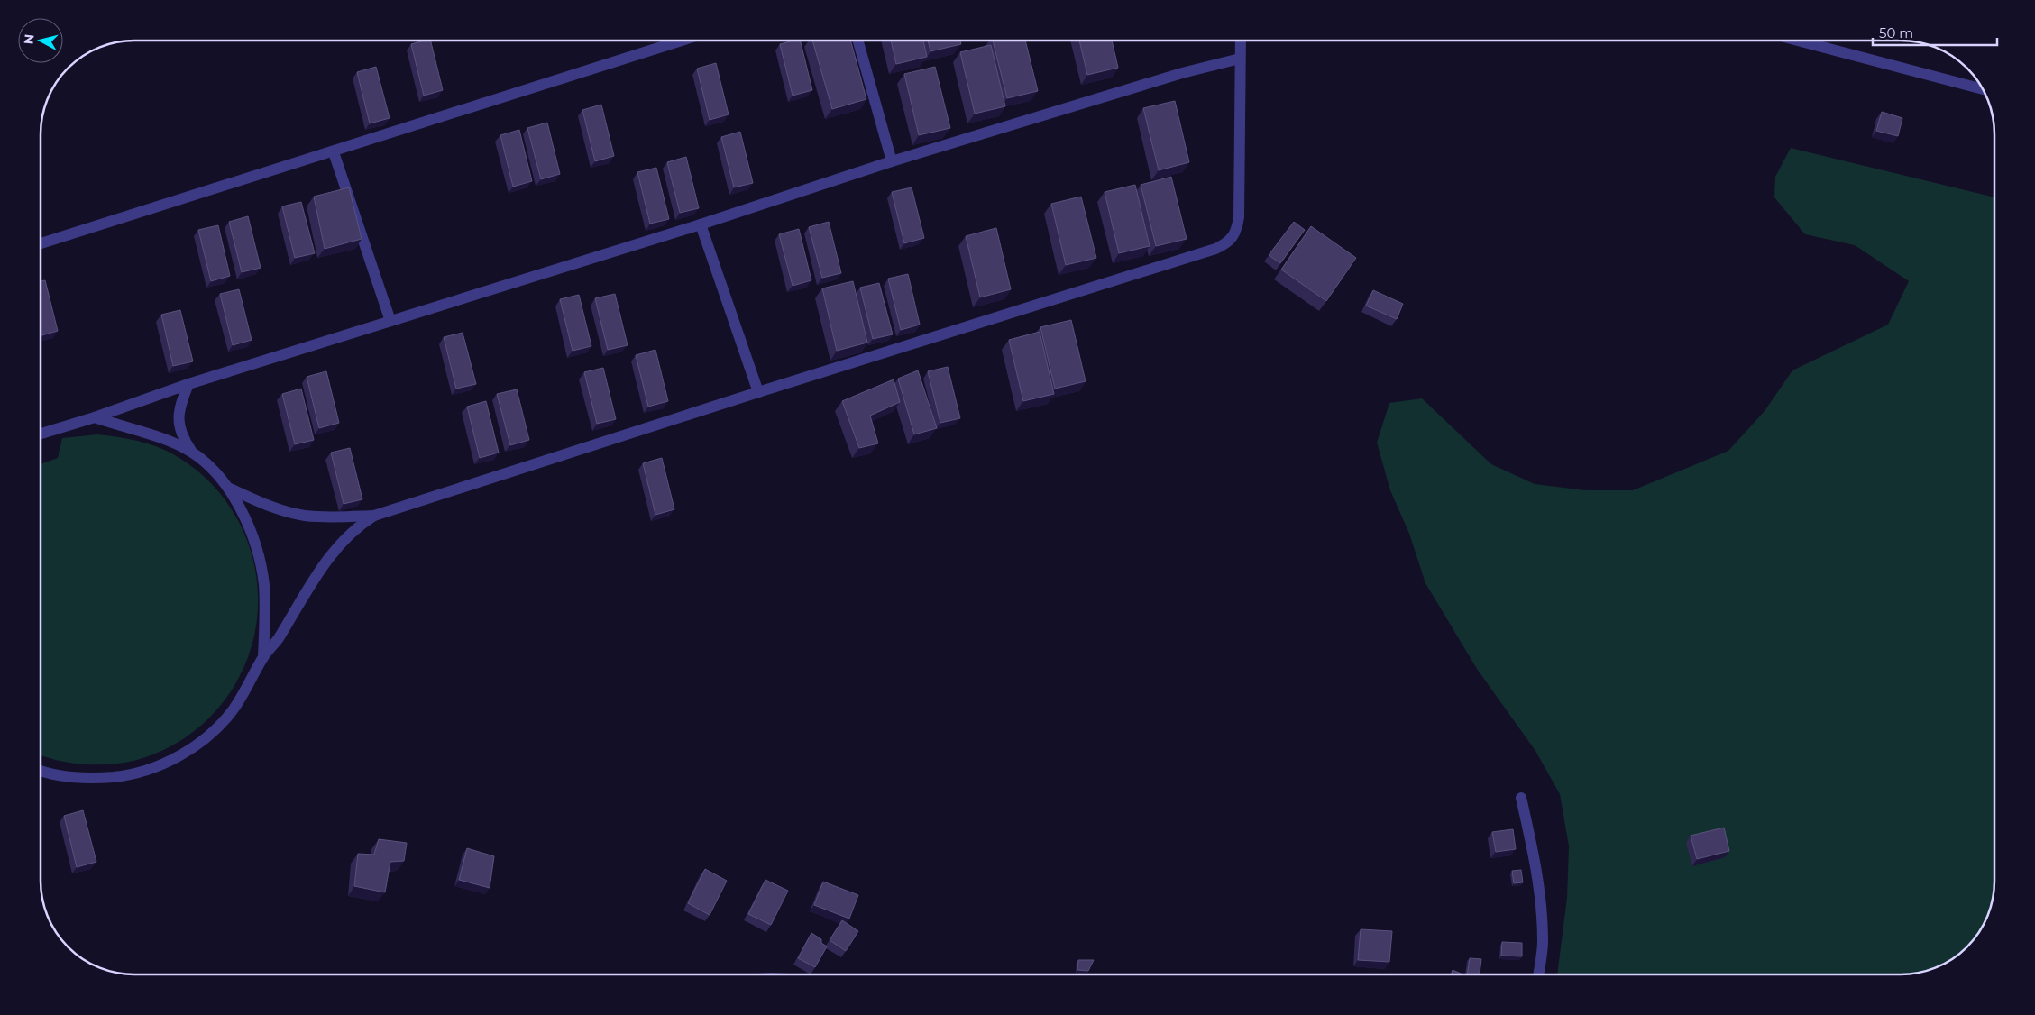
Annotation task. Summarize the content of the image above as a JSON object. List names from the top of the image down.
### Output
{
  "scale_bar": "50 m",
  "north": "left"
}
